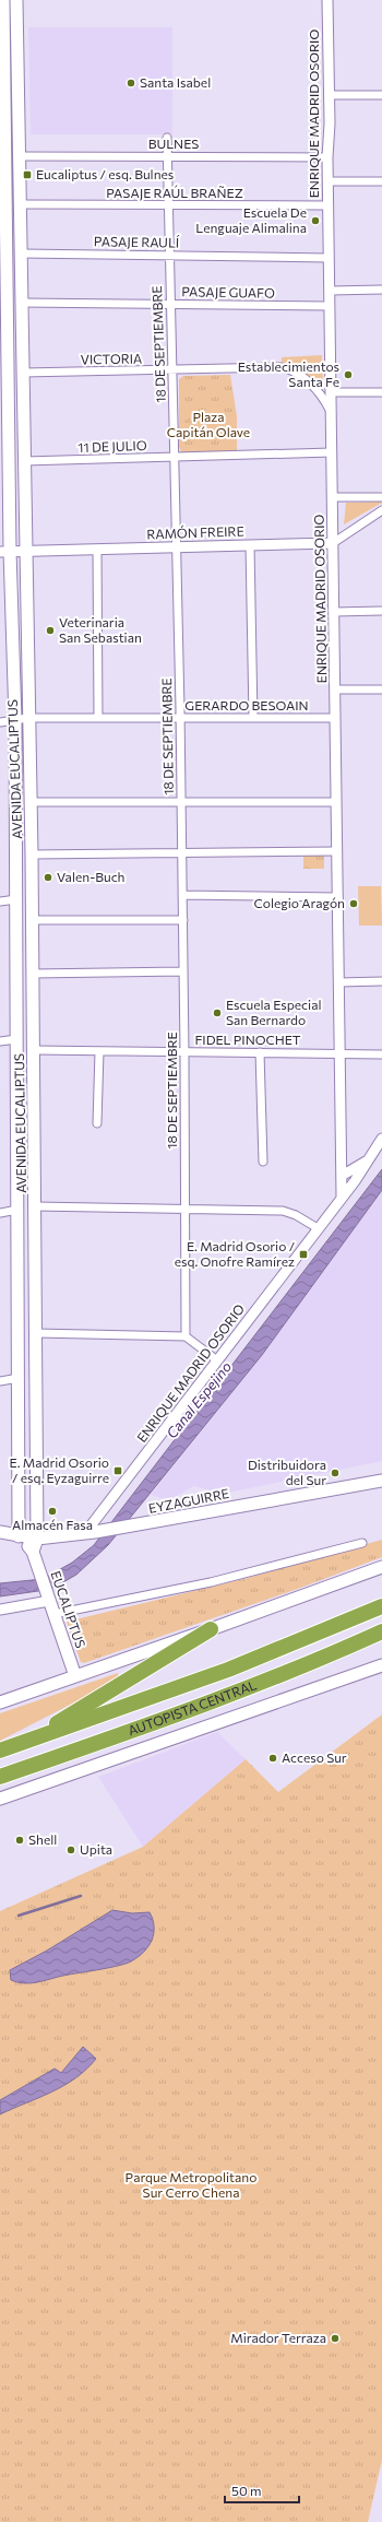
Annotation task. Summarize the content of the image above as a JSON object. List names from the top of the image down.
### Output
{
  "streets": {
    "highway": ["AUTOPISTA CENTRAL"],
    "main road": ["AVENIDA EUCALIPTUS", "EYZAGUIRRE", "EUCALIPTUS"],
    "street": [
      "ENRIQUE MADRID OSORIO",
      "BULNES",
      "PASAJE RAÚL BRAÑEZ",
      "PASAJE RAULÍ",
      "PASAJE GUAFO",
      "18 DE SEPTIEMBRE",
      "VICTORIA",
      "11 DE JULIO",
      "RAMÓN FREIRE",
      "GERARDO BESOAIN",
      "FIDEL PINOCHET"
    ]
  },
  "crossings": [
    ["ENRIQUE MADRID OSORIO", "BULNES"],
    ["ENRIQUE MADRID OSORIO", "PASAJE RAÚL BRAÑEZ"],
    ["ENRIQUE MADRID OSORIO", "PASAJE RAULÍ"],
    ["ENRIQUE MADRID OSORIO", "PASAJE GUAFO"],
    ["ENRIQUE MADRID OSORIO", "VICTORIA"],
    ["ENRIQUE MADRID OSORIO", "11 DE JULIO"],
    ["ENRIQUE MADRID OSORIO", "RAMÓN FREIRE"],
    ["ENRIQUE MADRID OSORIO", "GERARDO BESOAIN"],
    ["ENRIQUE MADRID OSORIO", "FIDEL PINOCHET"],
    ["ENRIQUE MADRID OSORIO", "EYZAGUIRRE"],
    ["BULNES", "18 DE SEPTIEMBRE"],
    ["BULNES", "AVENIDA EUCALIPTUS"],
    ["PASAJE RAÚL BRAÑEZ", "18 DE SEPTIEMBRE"],
    ["PASAJE RAÚL BRAÑEZ", "AVENIDA EUCALIPTUS"],
    ["PASAJE RAULÍ", "18 DE SEPTIEMBRE"],
    ["PASAJE RAULÍ", "AVENIDA EUCALIPTUS"],
    ["PASAJE GUAFO", "18 DE SEPTIEMBRE"],
    ["PASAJE GUAFO", "AVENIDA EUCALIPTUS"],
    ["18 DE SEPTIEMBRE", "VICTORIA"],
    ["18 DE SEPTIEMBRE", "11 DE JULIO"],
    ["18 DE SEPTIEMBRE", "RAMÓN FREIRE"],
    ["18 DE SEPTIEMBRE", "GERARDO BESOAIN"],
    ["18 DE SEPTIEMBRE", "FIDEL PINOCHET"],
    ["VICTORIA", "AVENIDA EUCALIPTUS"],
    ["11 DE JULIO", "AVENIDA EUCALIPTUS"],
    ["RAMÓN FREIRE", "AVENIDA EUCALIPTUS"],
    ["GERARDO BESOAIN", "AVENIDA EUCALIPTUS"],
    ["AVENIDA EUCALIPTUS", "FIDEL PINOCHET"],
    ["AVENIDA EUCALIPTUS", "EYZAGUIRRE"],
    ["AVENIDA EUCALIPTUS", "EUCALIPTUS"],
    ["EYZAGUIRRE", "EUCALIPTUS"]
  ],
  "water": ["Canal Espejino"],
  "parks": ["Plaza Capitán Olave", "Parque Metropolitano Sur Cerro Chena"],
  "places": {
    "other": [
      "Santa Isabel",
      "Escuela De Lenguaje Alimalina",
      "Establecimientos Santa Fe",
      "Veterinaria San Sebastian",
      "Valen-Buch",
      "Colegio Aragón",
      "Escuela Especial San Bernardo",
      "Distribuidora del Sur",
      "Almacén Fasa",
      "Acceso Sur",
      "Shell",
      "Upita",
      "Mirador Terraza"
    ],
    "transit": ["Eucaliptus / esq. Bulnes", "E. Madrid Osorio / esq. Onofre Ramírez", "E. Madrid Osorio / esq. Eyzaguirre"]
  },
  "scale_bar": "50 m"
}
